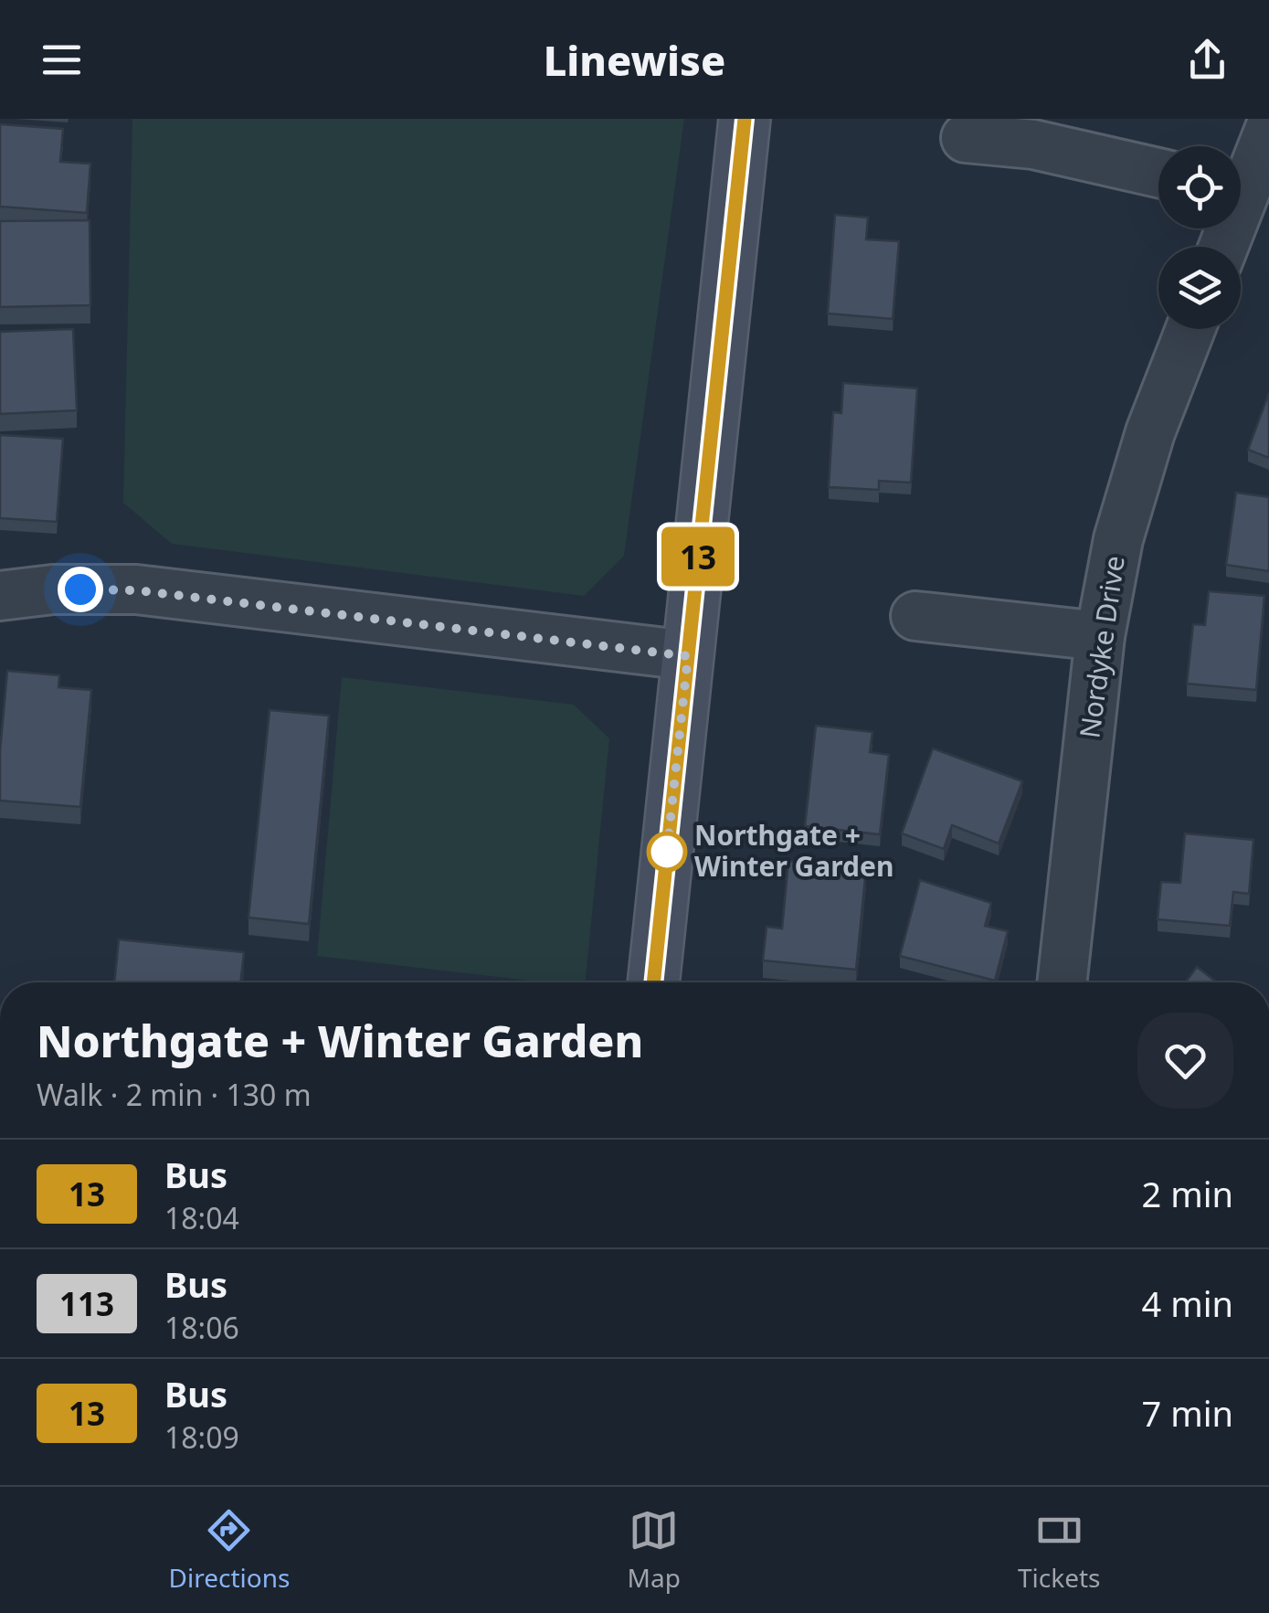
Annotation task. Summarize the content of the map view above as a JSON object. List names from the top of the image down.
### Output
{
  "streets": {
    "street": ["Nordyke Drive"]
  },
  "places": ["Northgate + Winter Garden"],
  "lines": ["bus line 13"],
  "page": {
    "header": "Linewise",
    "on_map": "13",
    "heading": ["Northgate + Winter Garden", "Walk · 2 min · 130 m"],
    "list": [
      {
        "mark": "13",
        "name": "Bus",
        "note": "18:04",
        "value": "2 min"
      },
      {
        "mark": "113",
        "name": "Bus",
        "note": "18:06",
        "value": "4 min"
      },
      {
        "mark": "13",
        "name": "Bus",
        "note": "18:09",
        "value": "7 min"
      }
    ],
    "tabs": ["Directions", "Map", "Tickets"]
  }
}
